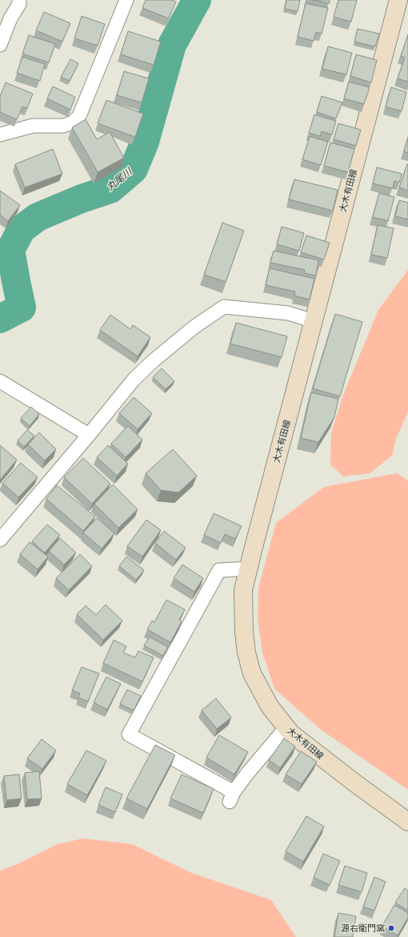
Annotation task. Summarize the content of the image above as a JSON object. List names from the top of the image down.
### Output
{
  "streets": {
    "main road": ["大木有田線"]
  },
  "water": ["丸尾川"],
  "places": ["源右衛門窯"]
}
